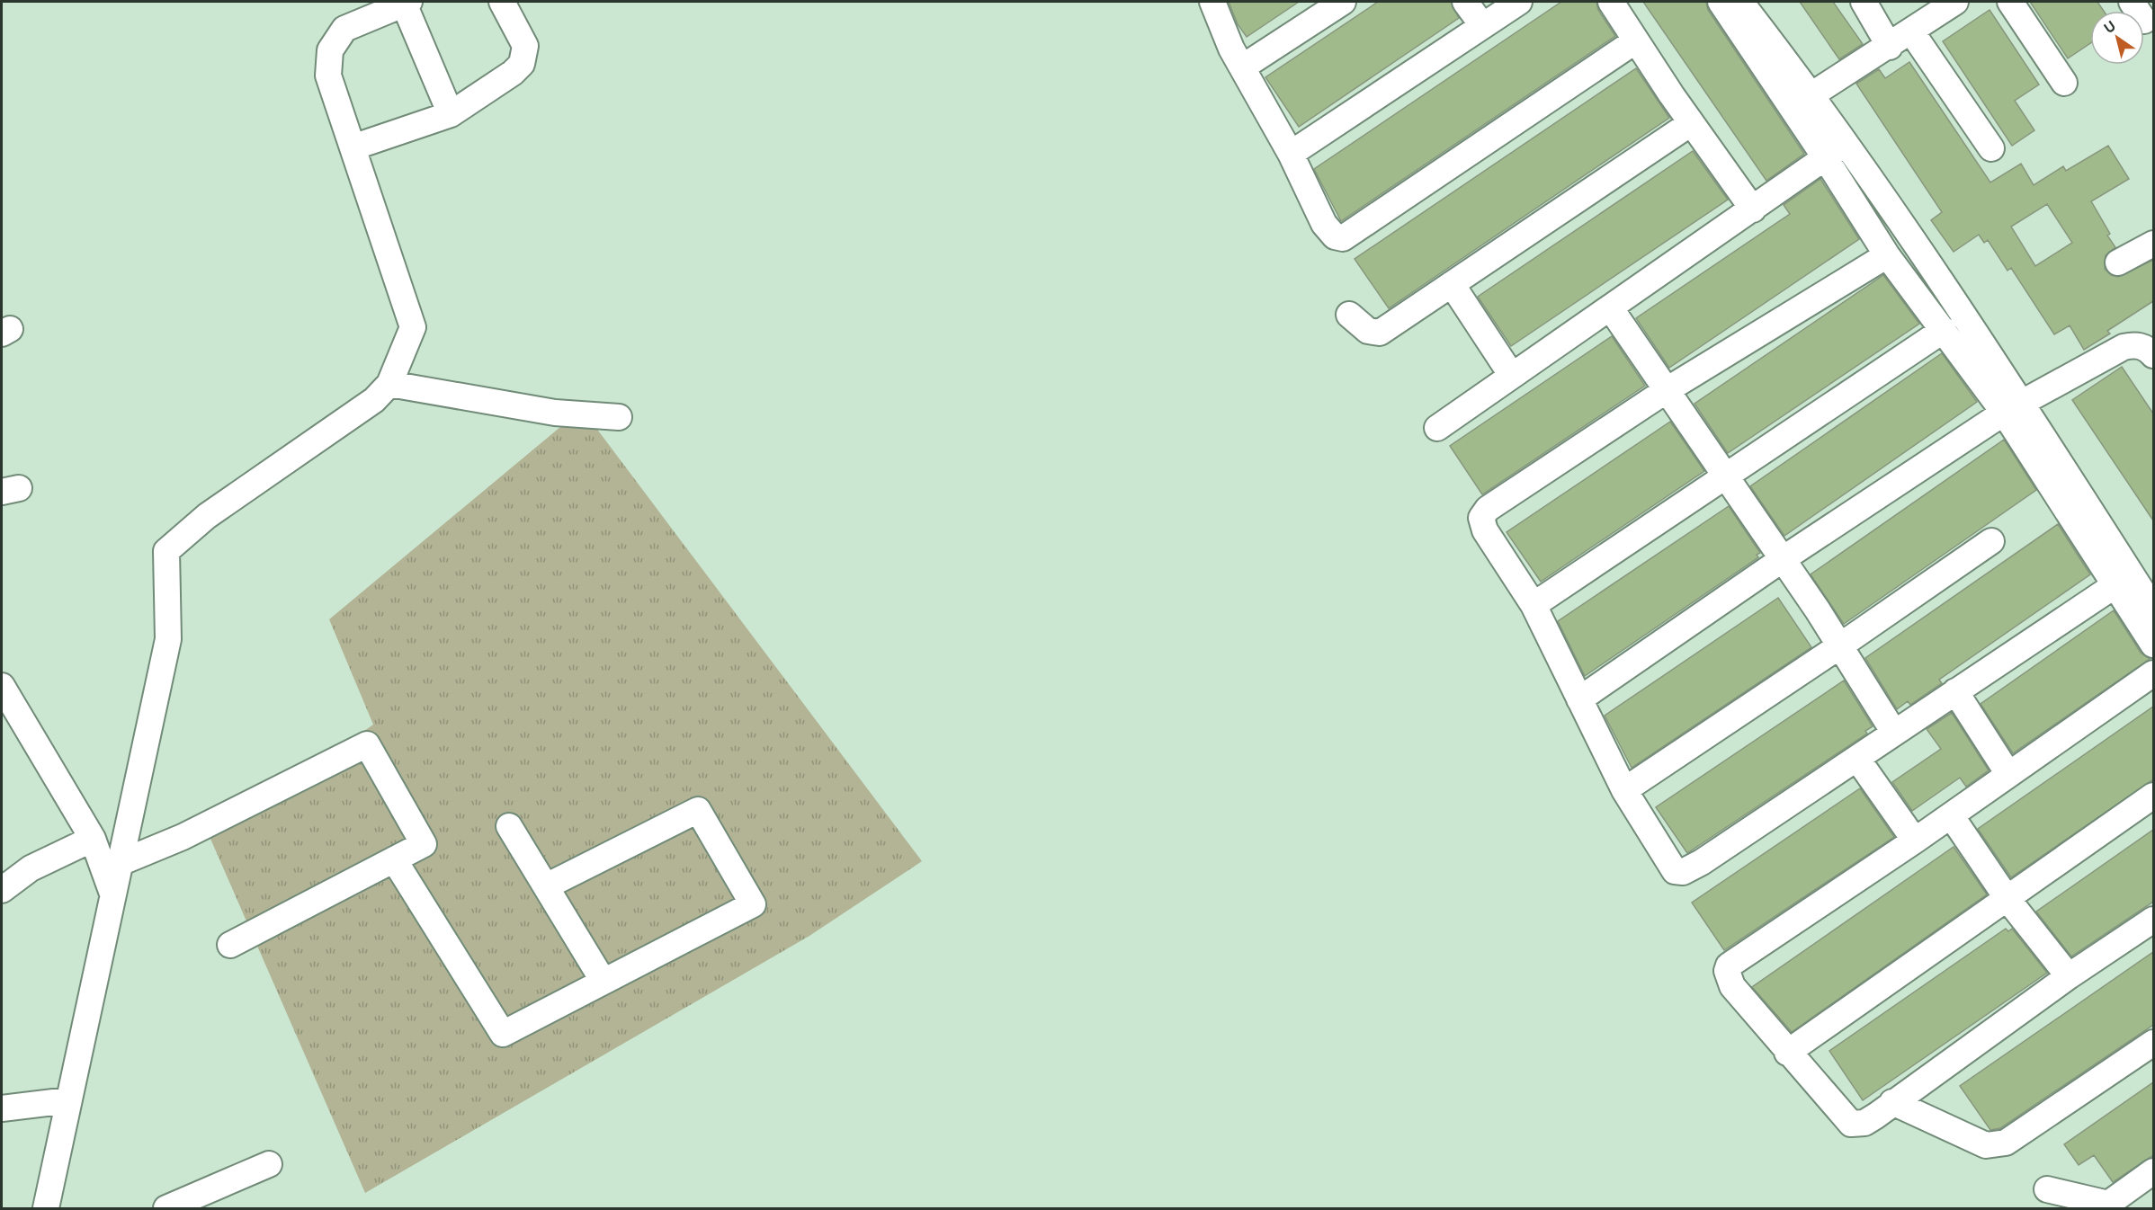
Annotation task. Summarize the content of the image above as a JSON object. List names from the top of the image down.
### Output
{
  "north": "top left"
}
